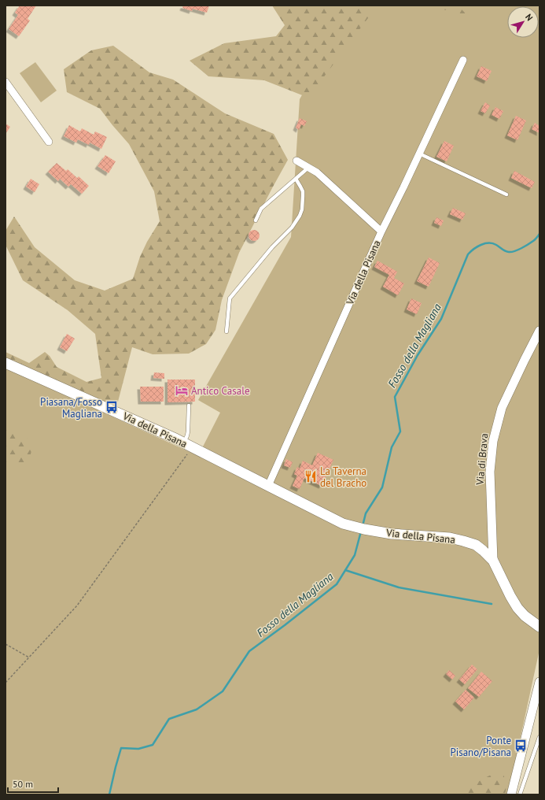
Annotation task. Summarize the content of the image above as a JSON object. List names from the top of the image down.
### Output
{
  "streets": {
    "main road": ["Via della Pisana"],
    "street": ["Via di Brava"]
  },
  "crossings": [
    ["Via della Pisana", "Via di Brava"]
  ],
  "water": ["Fosso della Magliana"],
  "places": {
    "hotel": ["Antico Casale"],
    "bus stop": ["Piasana/Fosso Magliana", "Ponte Pisano/Pisana"],
    "restaurant": ["La Taverna del Bracho"]
  },
  "scale_bar": "50 m",
  "north": "top right"
}
